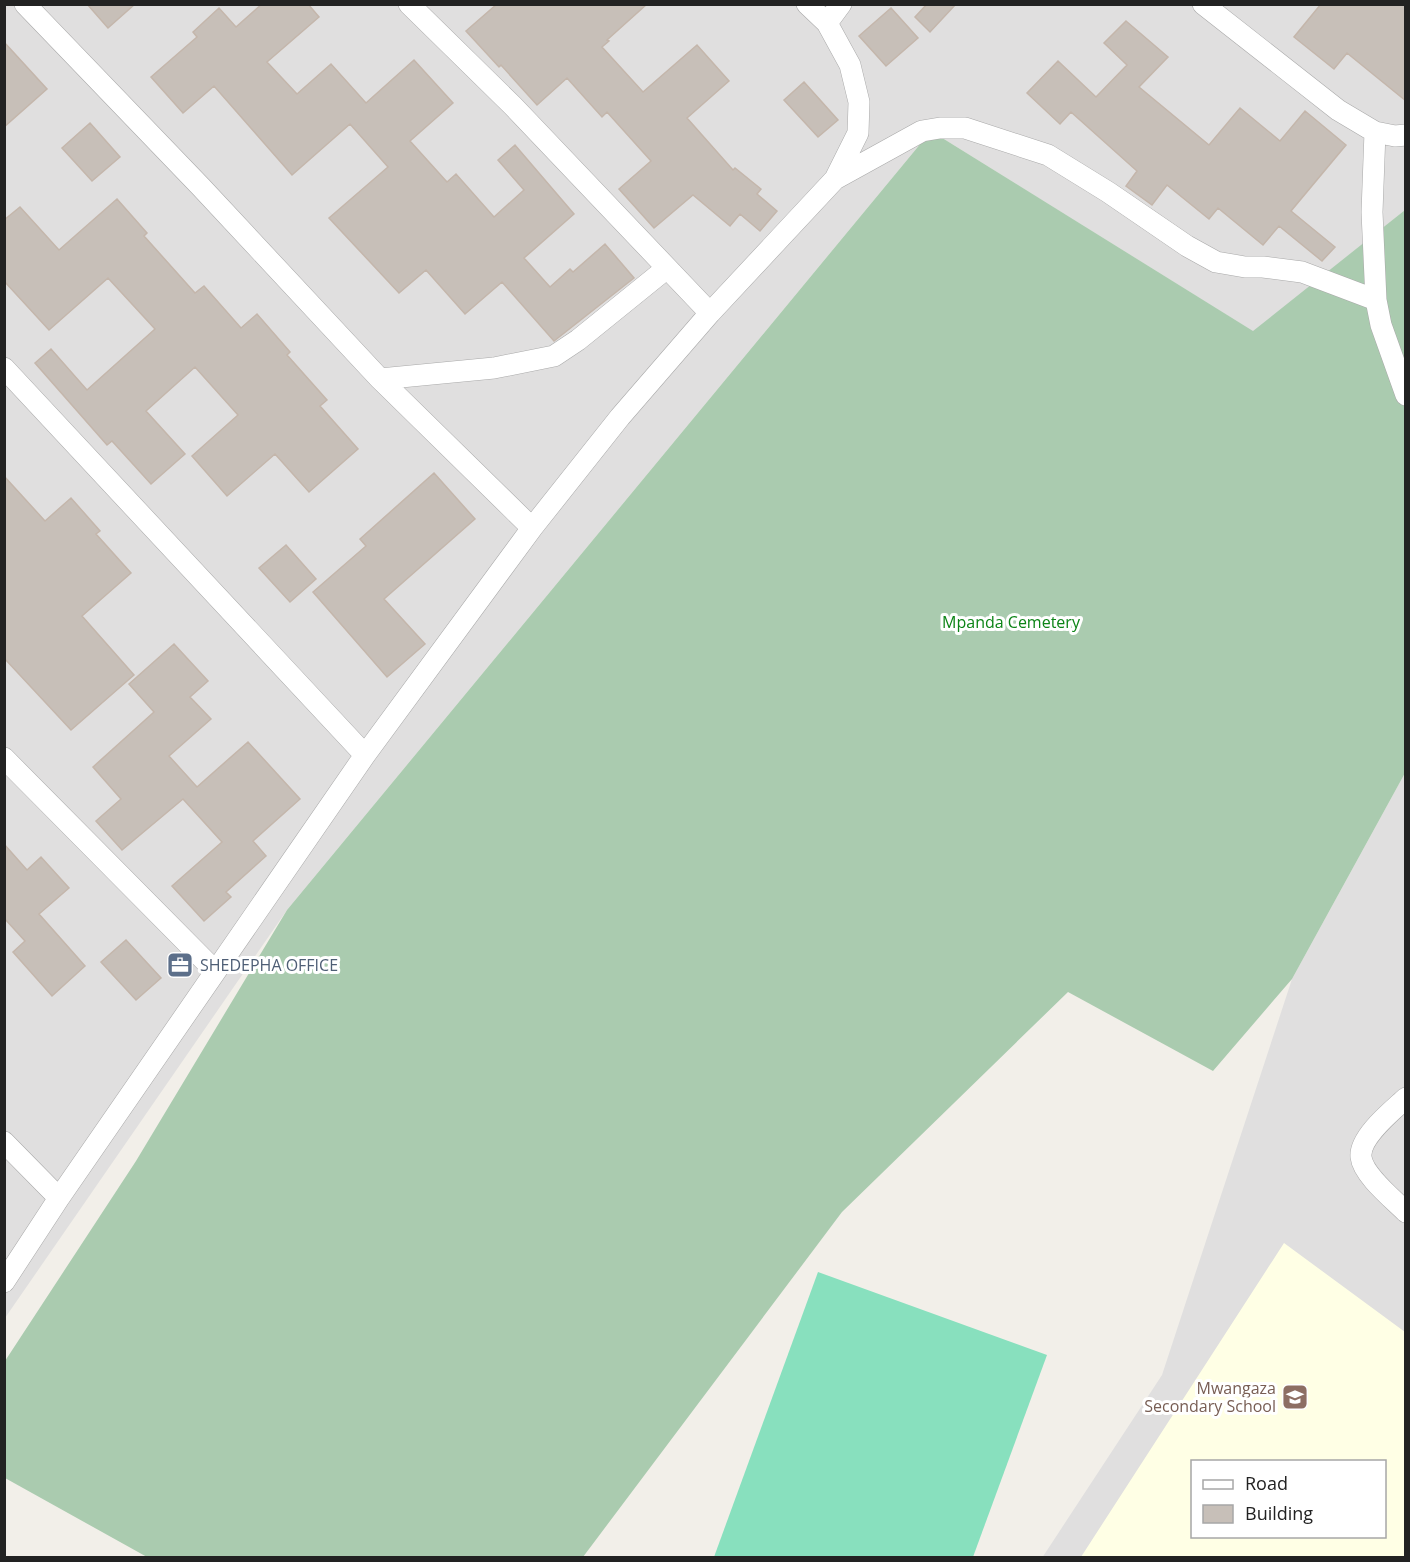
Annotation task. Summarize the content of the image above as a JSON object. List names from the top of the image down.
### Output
{
  "parks": ["Mpanda Cemetery"],
  "places": {
    "office": ["SHEDEPHA OFFICE"],
    "school or university": ["Mwangaza Secondary School"]
  },
  "legend": ["Road", "Building"]
}
